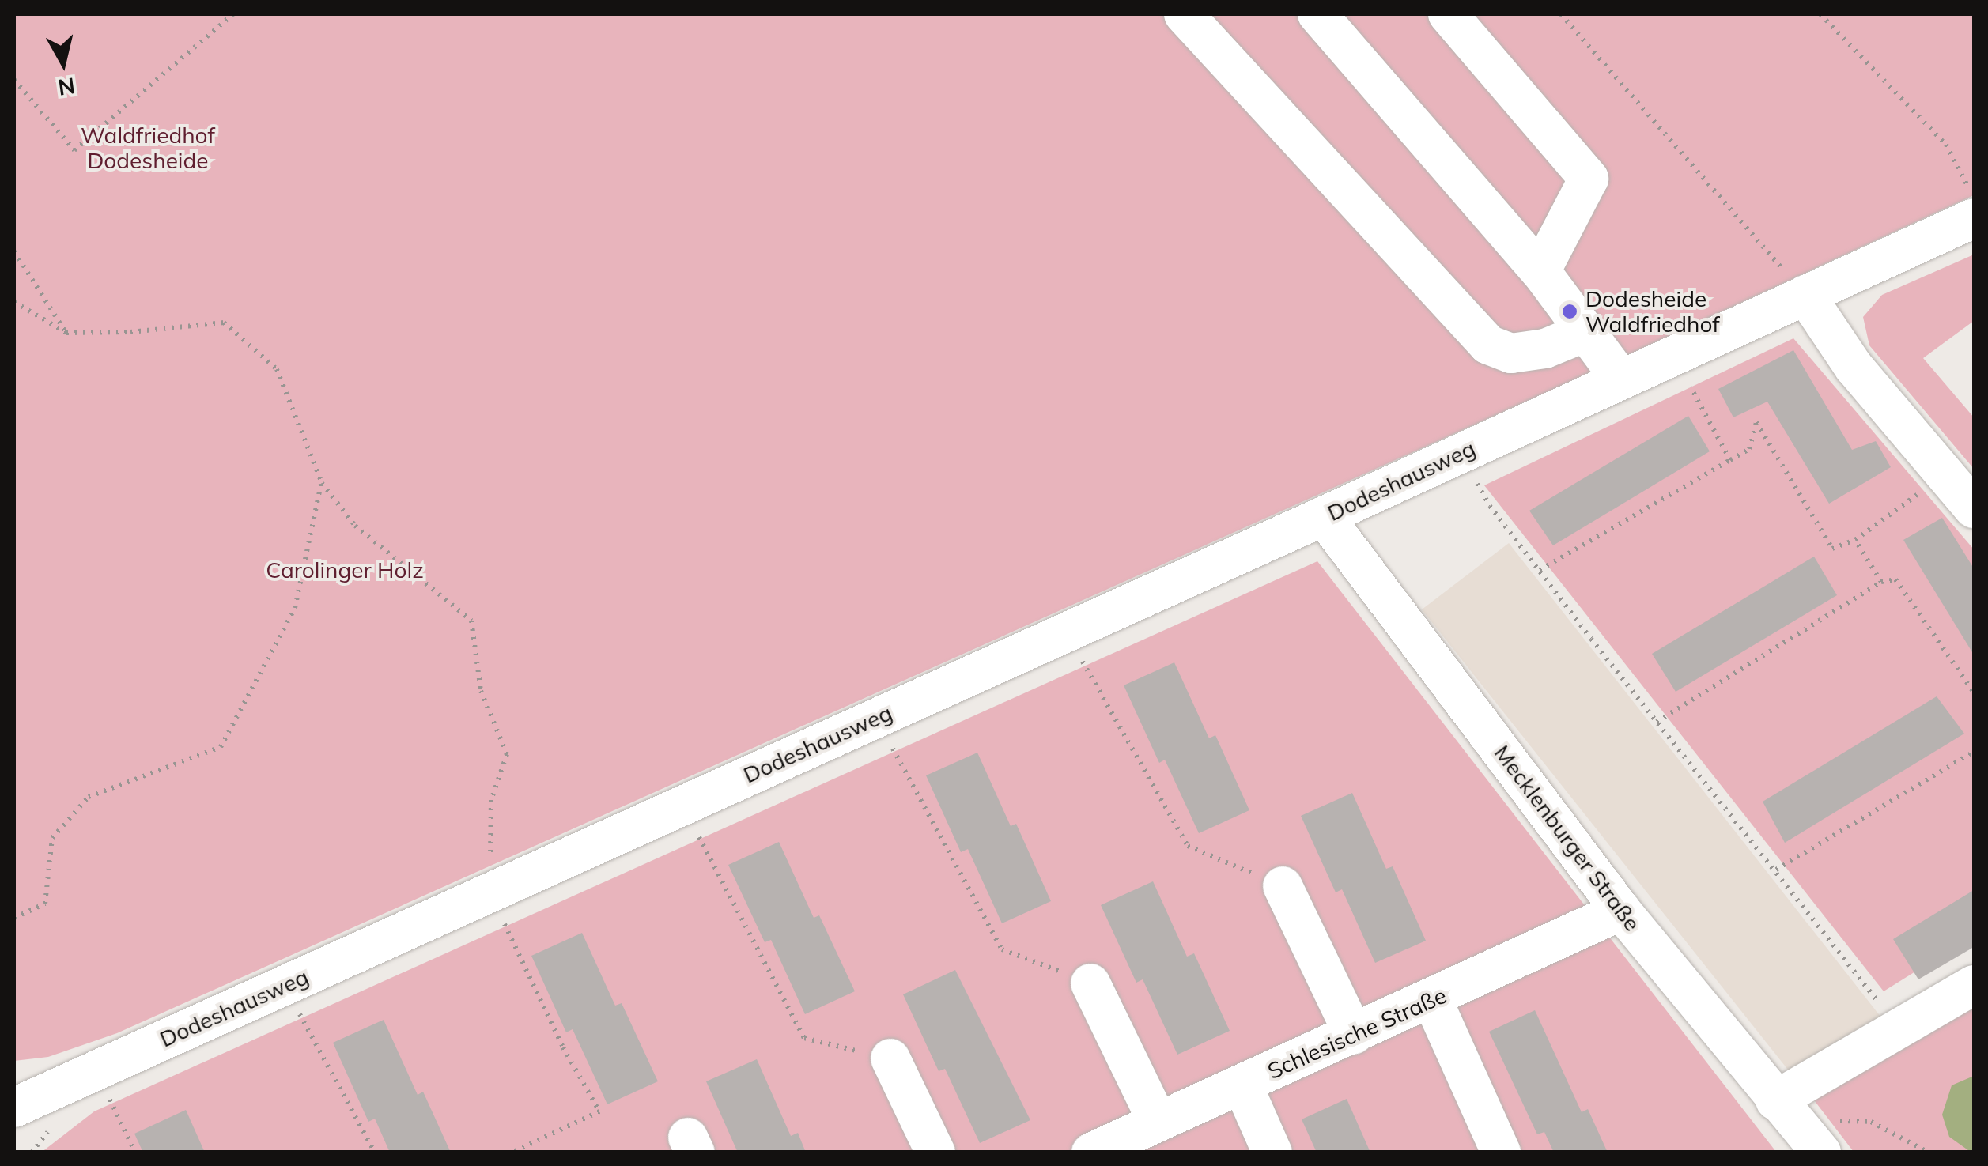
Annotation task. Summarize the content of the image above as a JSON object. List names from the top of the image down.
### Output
{
  "streets": {
    "street": ["Dodeshausweg", "Mecklenburger Straße", "Schlesische Straße"]
  },
  "crossings": [
    ["Dodeshausweg", "Mecklenburger Straße"],
    ["Mecklenburger Straße", "Schlesische Straße"]
  ],
  "parks": ["Waldfriedhof Dodesheide", "Carolinger Holz"],
  "places": ["Dodesheide Waldfriedhof"],
  "north": "bottom"
}
